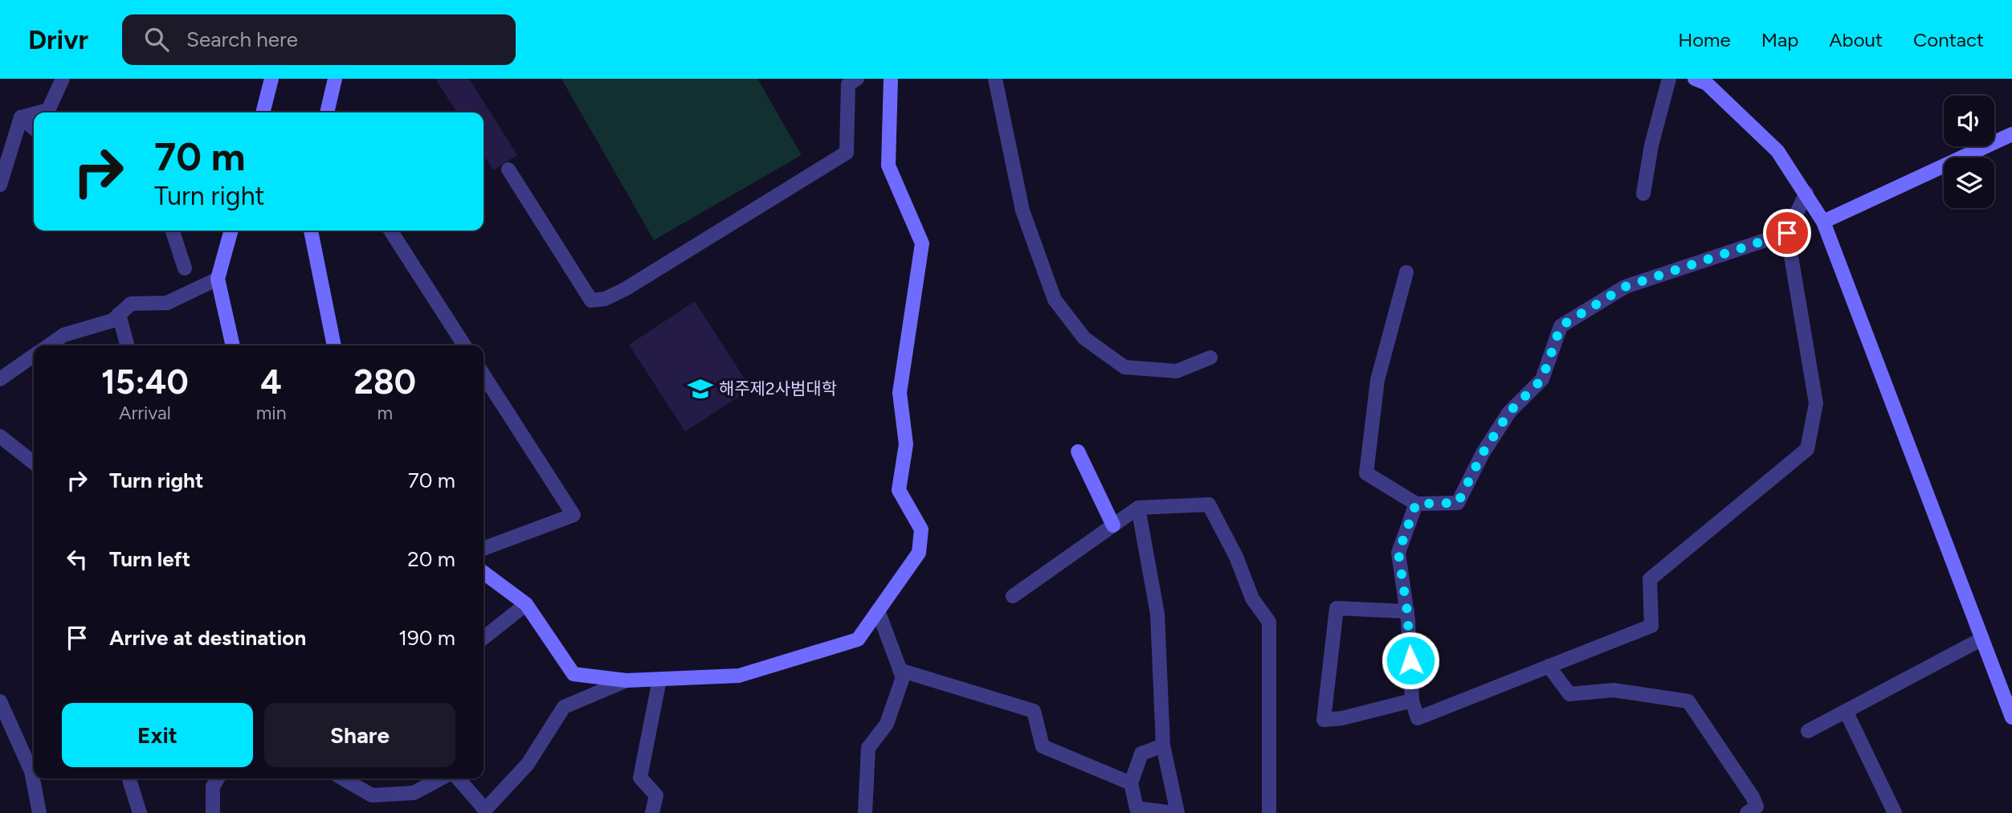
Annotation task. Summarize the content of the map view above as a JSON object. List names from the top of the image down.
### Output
{
  "places": {
    "school or university": ["해주제2사범대학"]
  },
  "page": {
    "header": "Drivr",
    "search": "Search here",
    "nav": [
      "Home",
      "Map",
      "About",
      "Contact"
    ],
    "turn": ["70 m", "Turn right"],
    "eta": [
      "15:40",
      "Arrival",
      "4",
      "min",
      "280",
      "m"
    ],
    "list": [
      {
        "name": "Turn right",
        "value": "70 m"
      },
      {
        "name": "Turn left",
        "value": "20 m"
      },
      {
        "name": "Arrive at destination",
        "value": "190 m"
      }
    ],
    "buttons": ["Exit", "Share"]
  }
}
